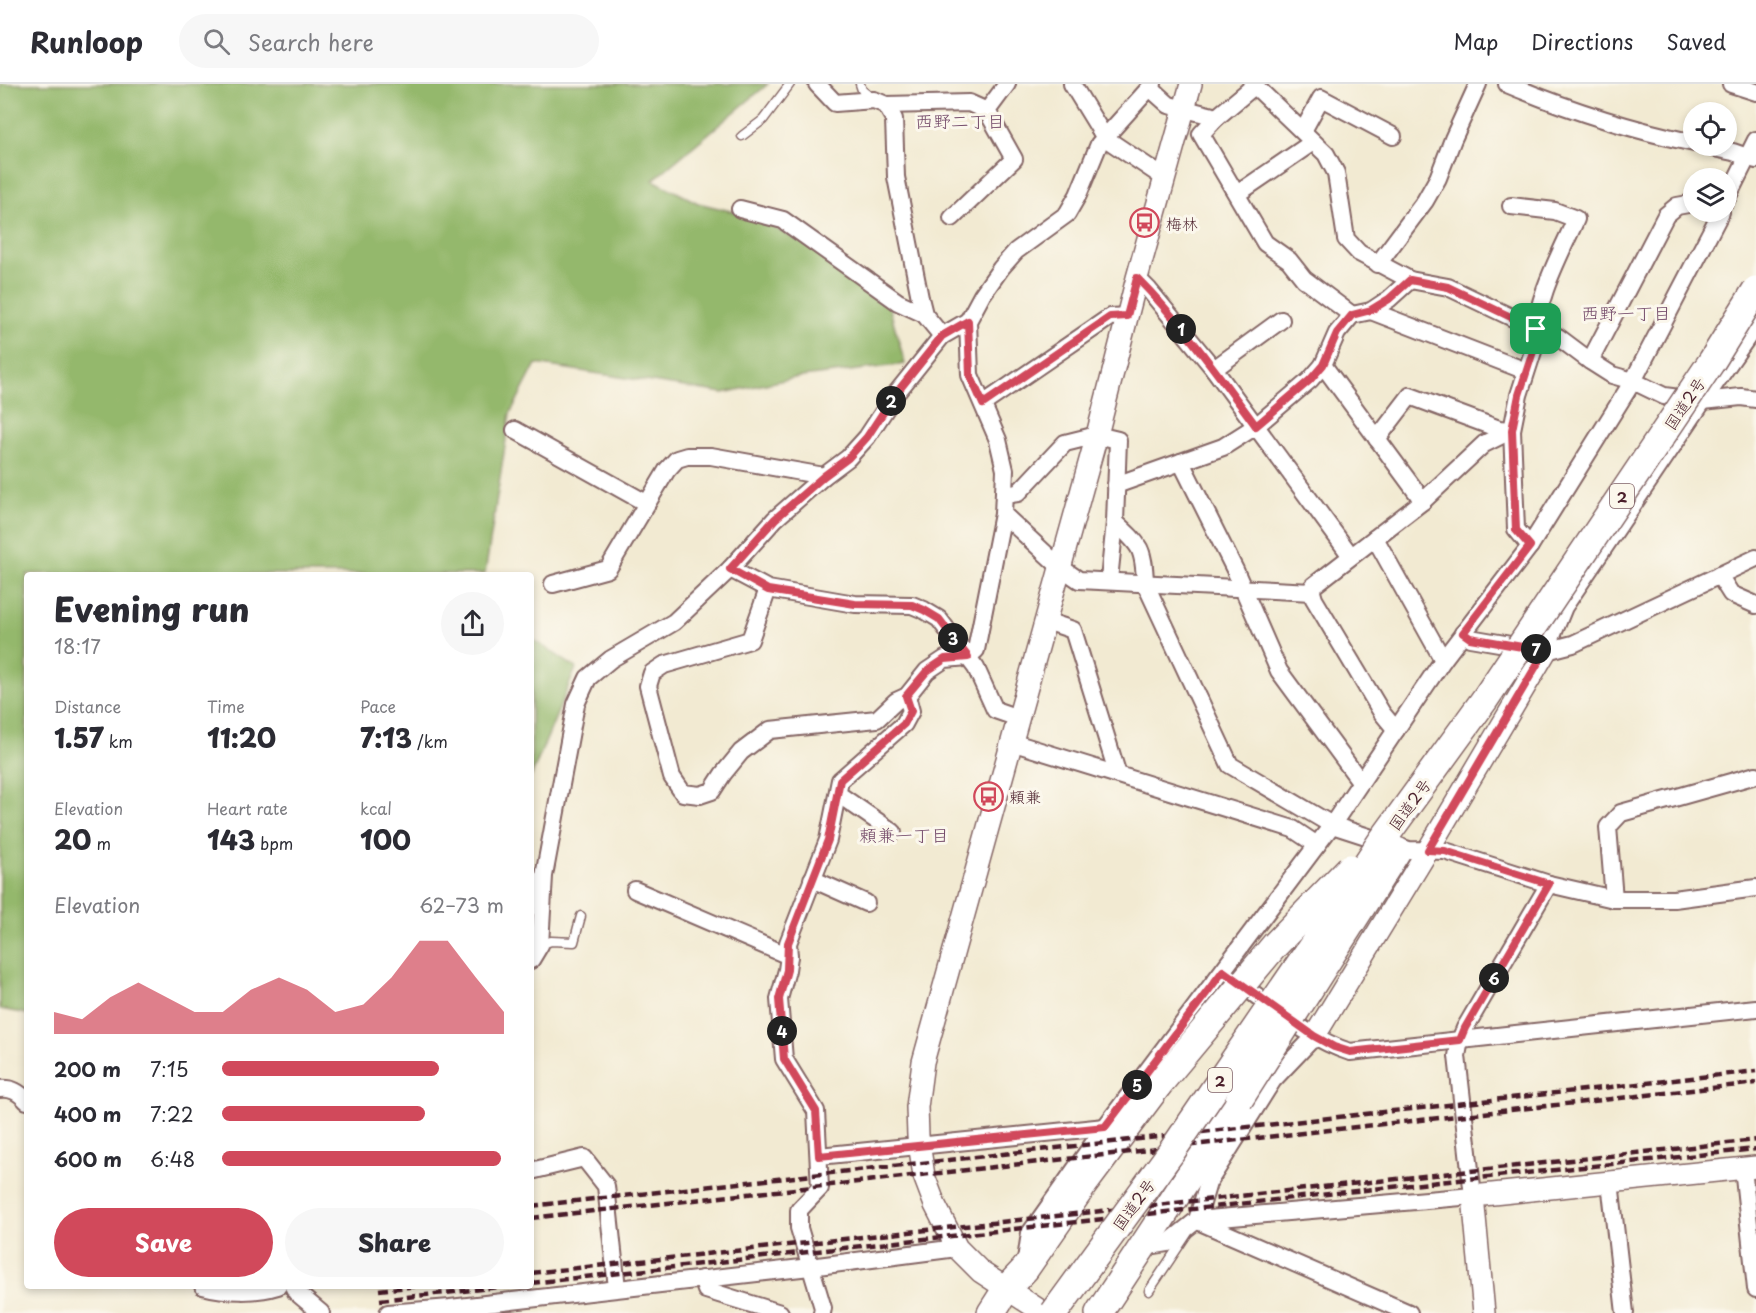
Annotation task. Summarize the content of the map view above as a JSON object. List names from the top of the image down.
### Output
{
  "streets": {
    "highway": ["国道2号", "2"]
  },
  "districts": ["西野二丁目", "西野一丁目", "頼兼一丁目"],
  "places": {
    "bus stop": ["梅林", "頼兼"]
  },
  "page": {
    "header": "Runloop",
    "search": "Search here",
    "nav": ["Map", "Directions", "Saved"],
    "pins": [
      "1",
      "2",
      "3",
      "7",
      "6",
      "4",
      "5"
    ],
    "heading": ["Evening run", "18:17"],
    "stats": [
      ["Distance", "1.57 km"],
      ["Time", "11:20"],
      ["Pace", "7:13 /km"],
      ["Elevation", "20 m"],
      ["Heart rate", "143 bpm"],
      ["kcal", "100"]
    ],
    "chart": ["Elevation", "62–73 m"],
    "list": [
      {
        "name": "200 m",
        "note": "7:15"
      },
      {
        "name": "400 m",
        "note": "7:22"
      },
      {
        "name": "600 m",
        "note": "6:48"
      }
    ],
    "buttons": ["Save", "Share"]
  }
}
